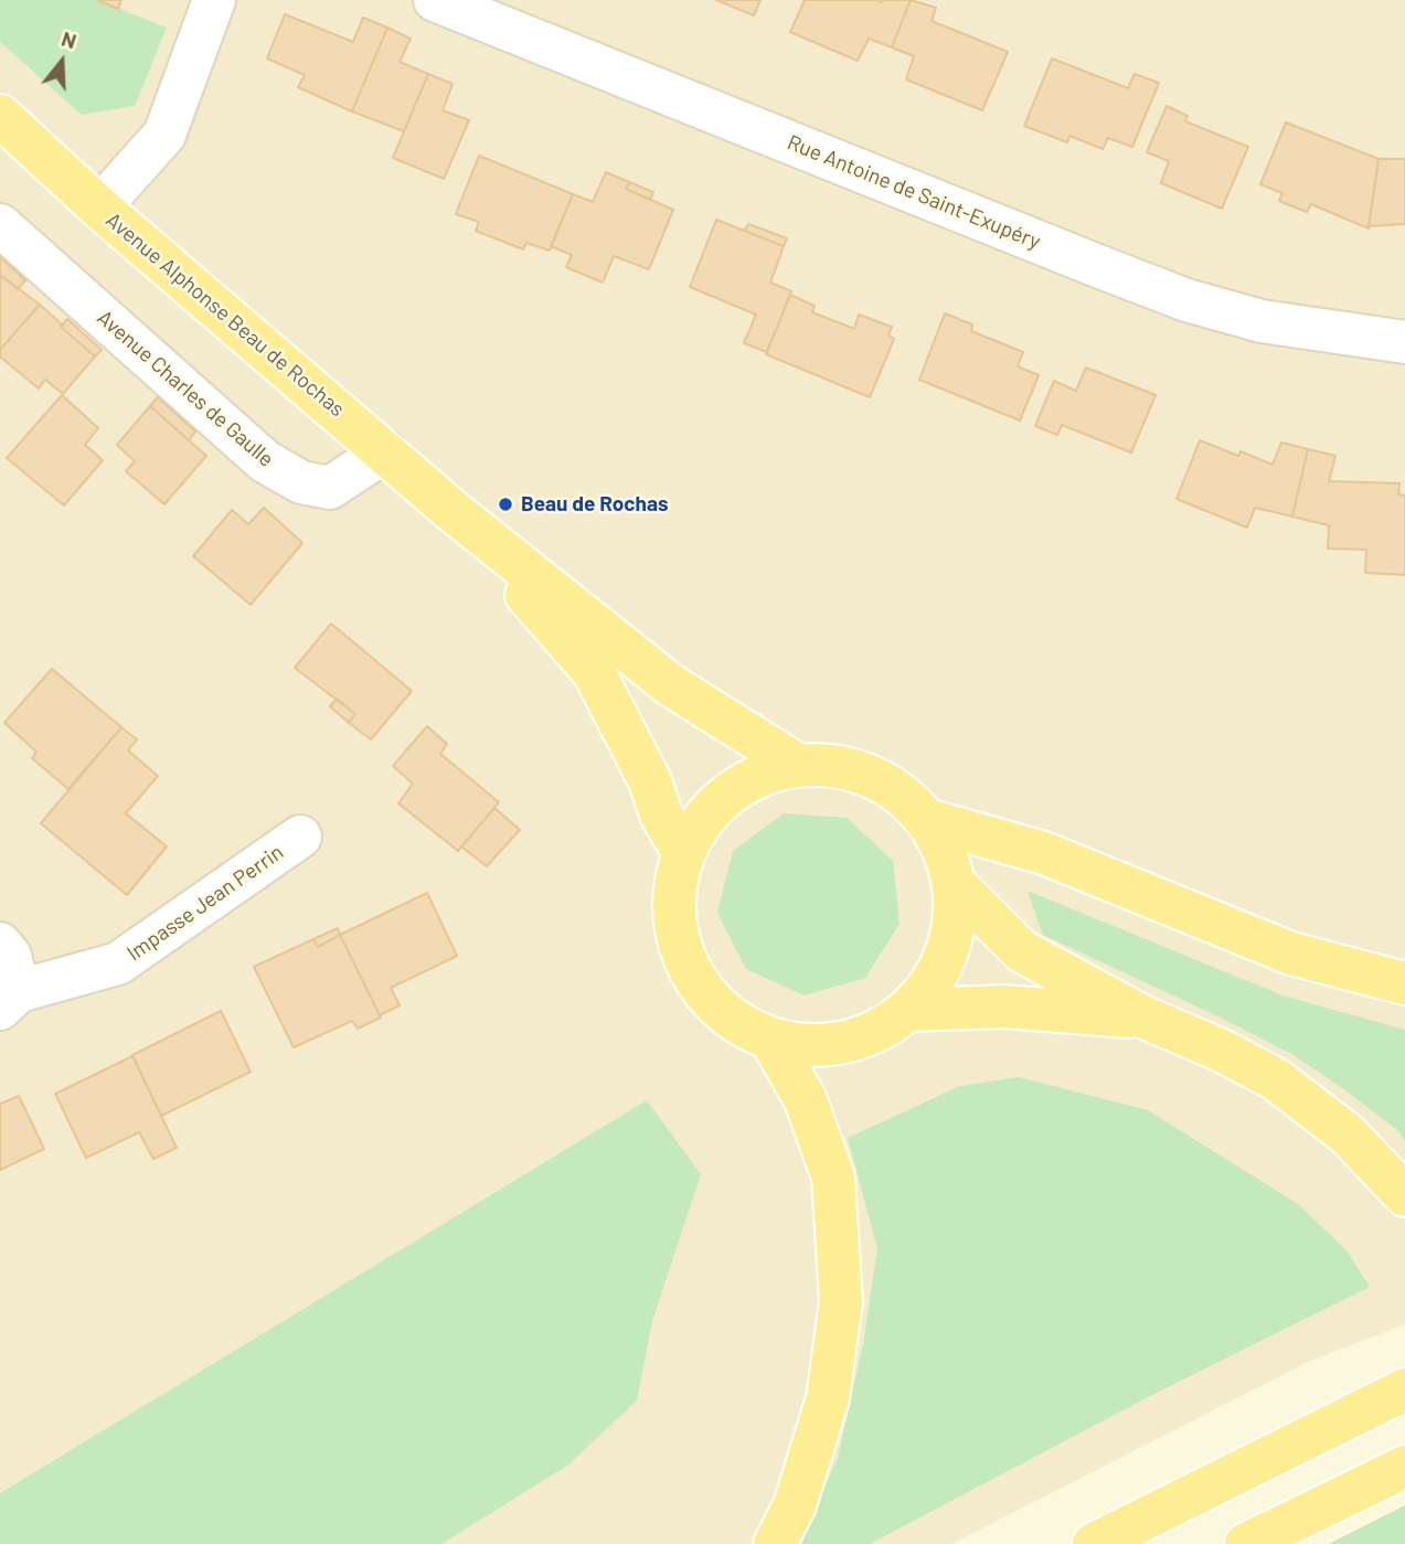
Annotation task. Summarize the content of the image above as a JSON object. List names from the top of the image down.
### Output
{
  "streets": {
    "main road": ["Avenue Alphonse Beau de Rochas"],
    "street": ["Rue Antoine de Saint-Exupéry", "Avenue Charles de Gaulle", "Impasse Jean Perrin"]
  },
  "crossings": [
    ["Avenue Alphonse Beau de Rochas", "Avenue Charles de Gaulle"]
  ],
  "places": ["Beau de Rochas"],
  "north": "top"
}
